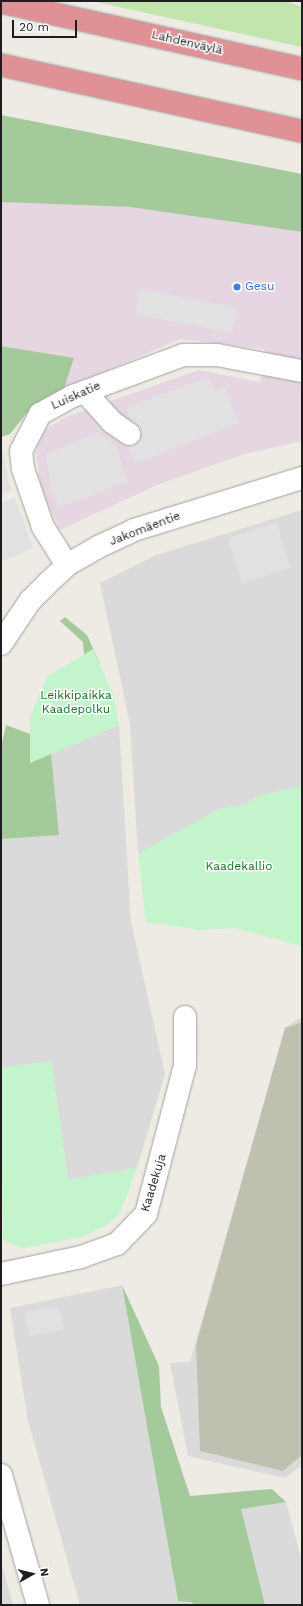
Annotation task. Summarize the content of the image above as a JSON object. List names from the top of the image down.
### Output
{
  "streets": {
    "highway": ["Lahdenväylä"],
    "street": ["Luiskatie", "Jakomäentie", "Kaadekuja"]
  },
  "crossings": [
    ["Luiskatie", "Jakomäentie"]
  ],
  "parks": ["Leikkipaikka Kaadepolku", "Kaadekallio"],
  "places": ["Gesu"],
  "scale_bar": "20 m",
  "north": "right"
}
